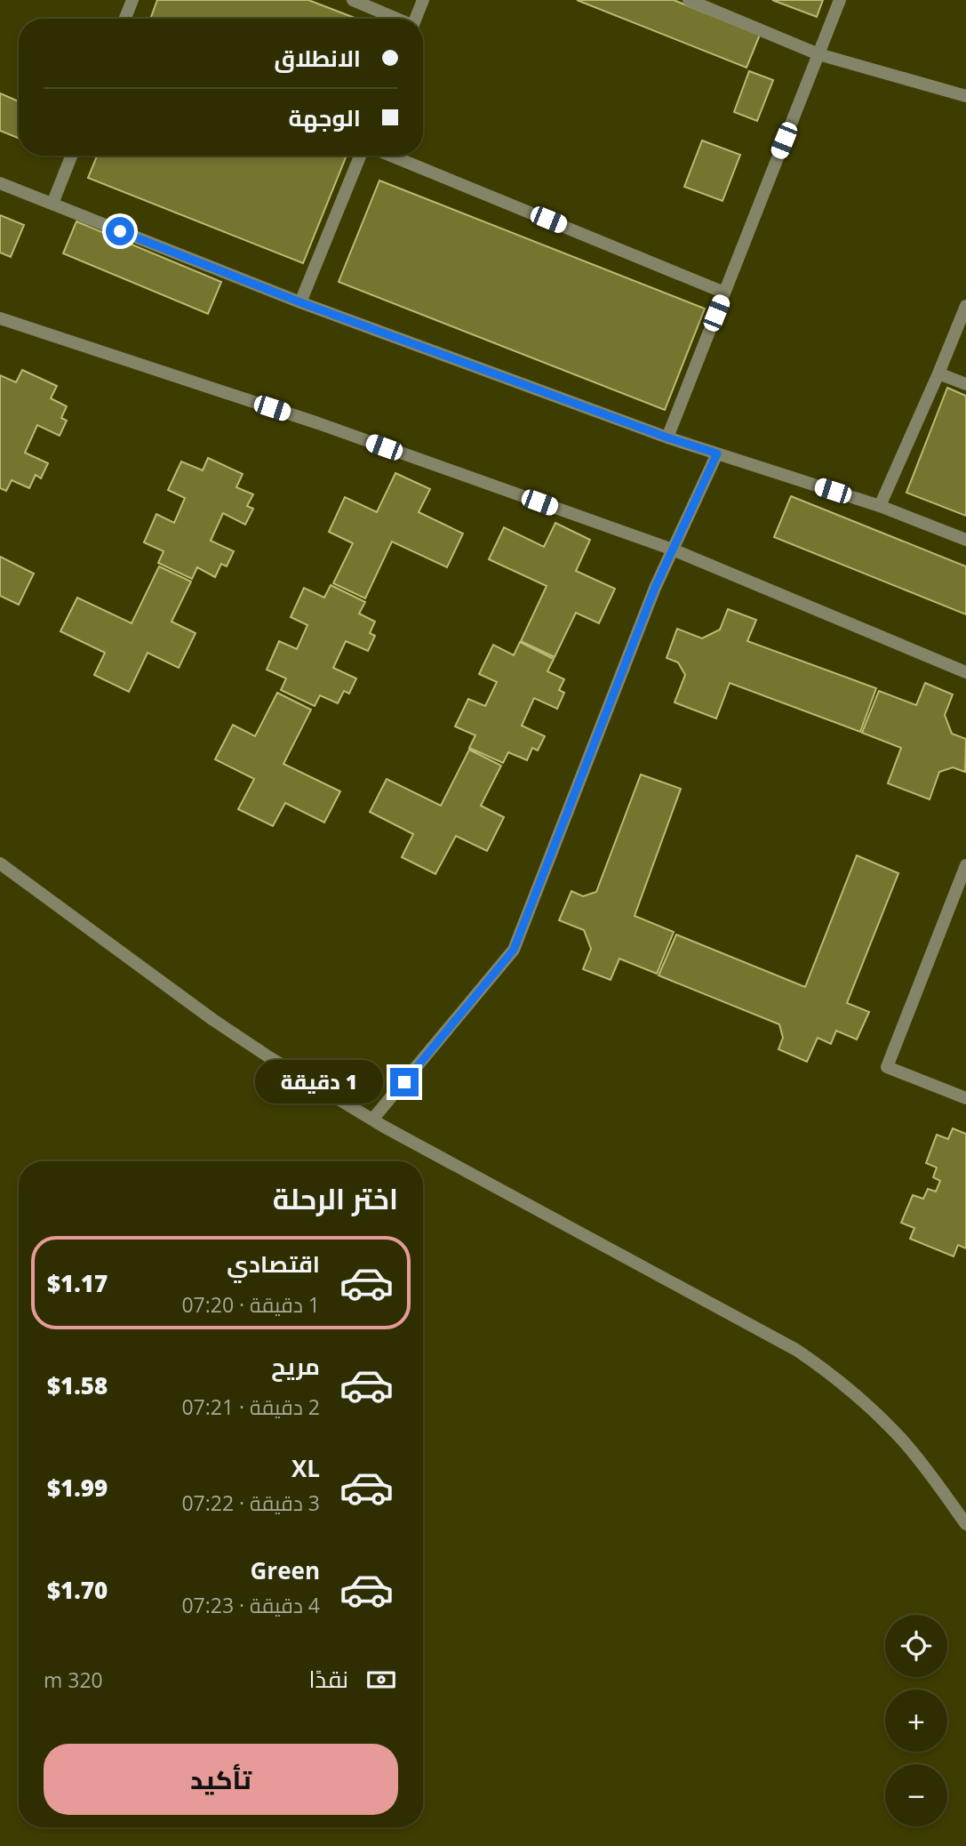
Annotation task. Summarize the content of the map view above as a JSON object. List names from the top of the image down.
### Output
{
  "page": {
    "banner": ["الانطلاق", "الوجهة"],
    "bubble": "1 دقيقة",
    "heading": "اختر الرحلة",
    "list": [
      {
        "name": "اقتصادي",
        "note": "1 دقيقة · 07:20",
        "value": "$1.17"
      },
      {
        "name": "مريح",
        "note": "2 دقيقة · 07:21",
        "value": "$1.58"
      },
      {
        "name": "XL",
        "note": "3 دقيقة · 07:22",
        "value": "$1.99"
      },
      {
        "name": "Green",
        "note": "4 دقيقة · 07:23",
        "value": "$1.70"
      }
    ],
    "map_buttons": ["+", "−"],
    "pay": ["نقدًا", "320 m"],
    "buttons": "تأكيد"
  }
}
